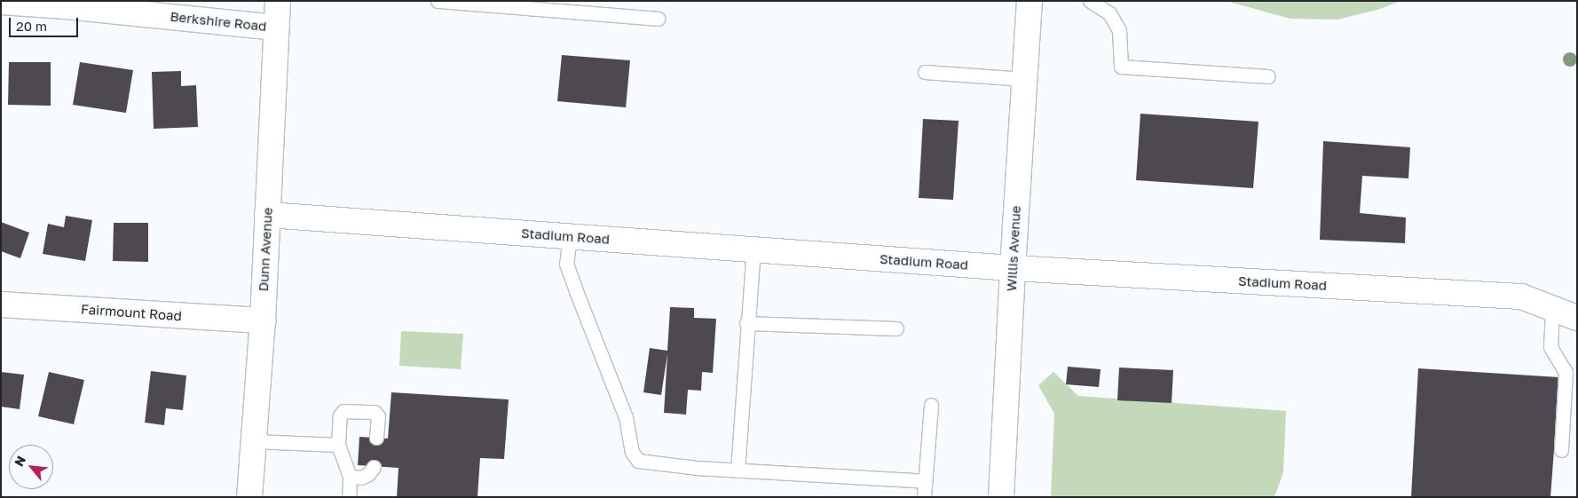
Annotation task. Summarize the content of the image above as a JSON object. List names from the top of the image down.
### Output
{
  "streets": {
    "street": [
      "Berkshire Road",
      "Stadium Road",
      "Willis Avenue",
      "Dunn Avenue",
      "Fairmount Road"
    ]
  },
  "crossings": [
    ["Berkshire Road", "Dunn Avenue"],
    ["Stadium Road", "Willis Avenue"],
    ["Stadium Road", "Dunn Avenue"],
    ["Dunn Avenue", "Fairmount Road"]
  ],
  "scale_bar": "20 m",
  "north": "top left"
}
